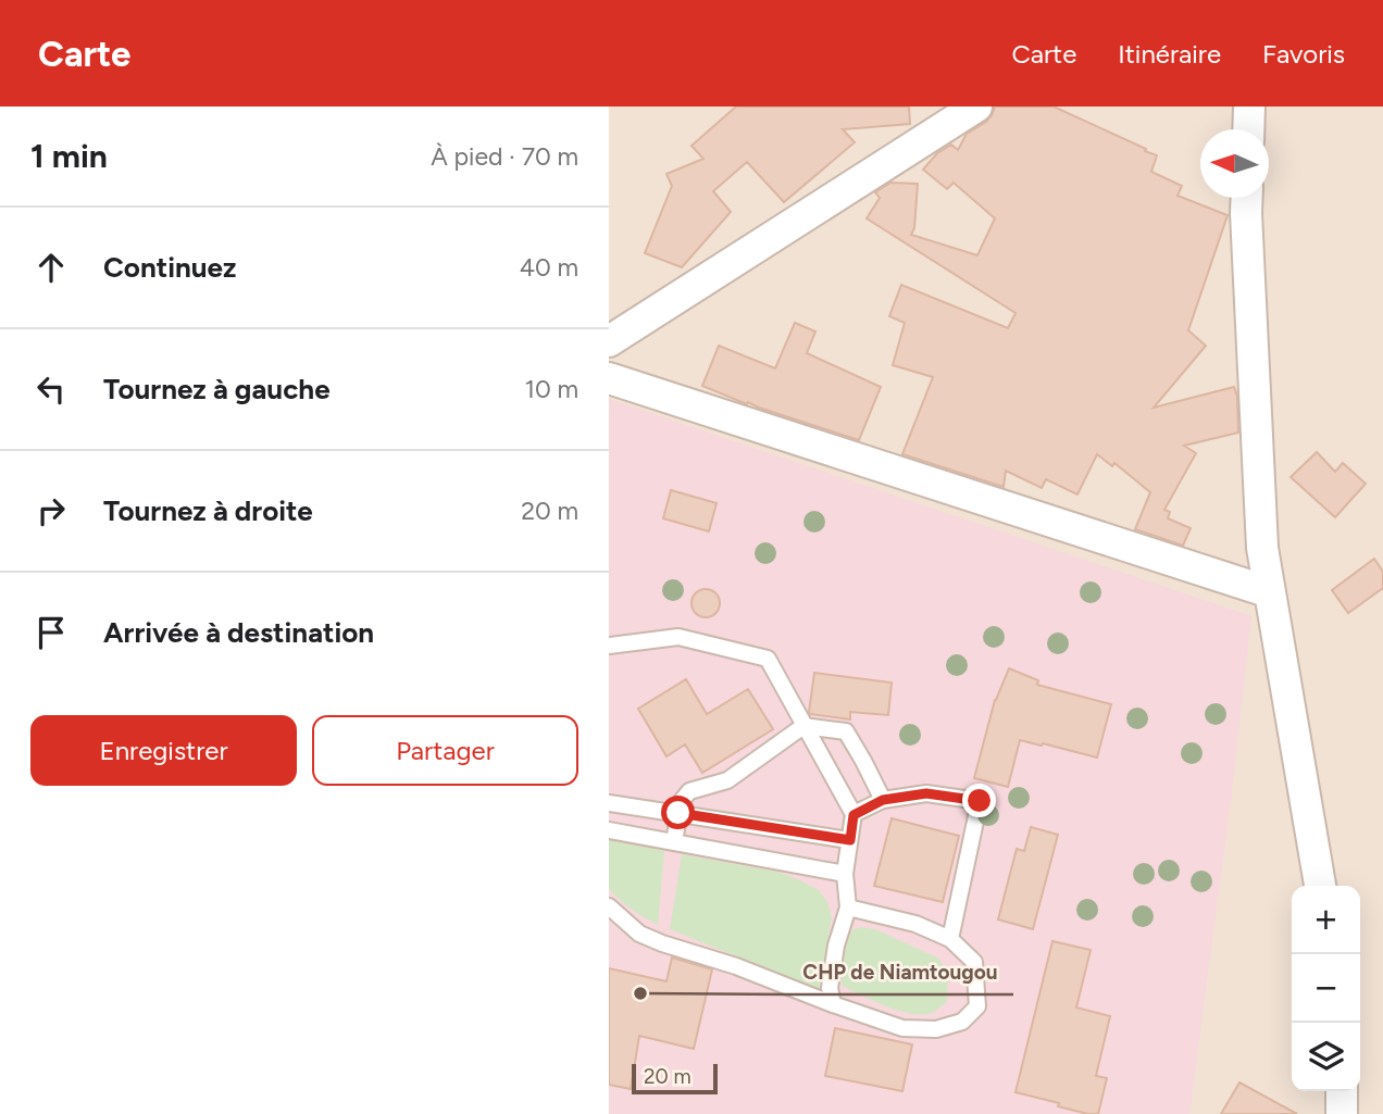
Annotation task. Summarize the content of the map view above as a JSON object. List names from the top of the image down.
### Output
{
  "places": ["CHP de Niamtougou"],
  "scale_bar": "20 m",
  "north": "left",
  "page": {
    "header": "Carte",
    "nav": ["Carte", "Itinéraire", "Favoris"],
    "heading": ["1 min", "À pied · 70 m"],
    "list": [
      ["Continuez", "40 m"],
      ["Tournez à gauche", "10 m"],
      ["Tournez à droite", "20 m"],
      "Arrivée à destination"
    ],
    "buttons": ["Enregistrer", "Partager"],
    "map_buttons": ["+", "−"],
    "scale": "20 m"
  }
}
